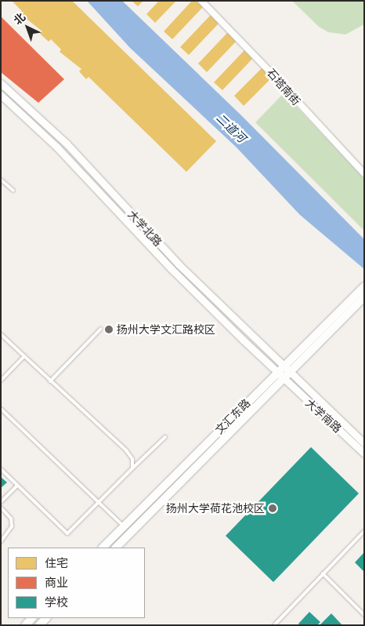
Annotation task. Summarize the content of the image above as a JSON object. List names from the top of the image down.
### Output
{
  "streets": {
    "main road": ["文汇东路"],
    "street": ["石塔南街", "大学北路", "大学南路"]
  },
  "crossings": [
    ["大学北路", "大学南路"],
    ["大学北路", "文汇东路"],
    ["大学南路", "文汇东路"]
  ],
  "water": ["二道河"],
  "places": ["扬州大学文汇路校区", "扬州大学荷花池校区"],
  "legend": ["住宅", "商业", "学校"],
  "north": "top left"
}
